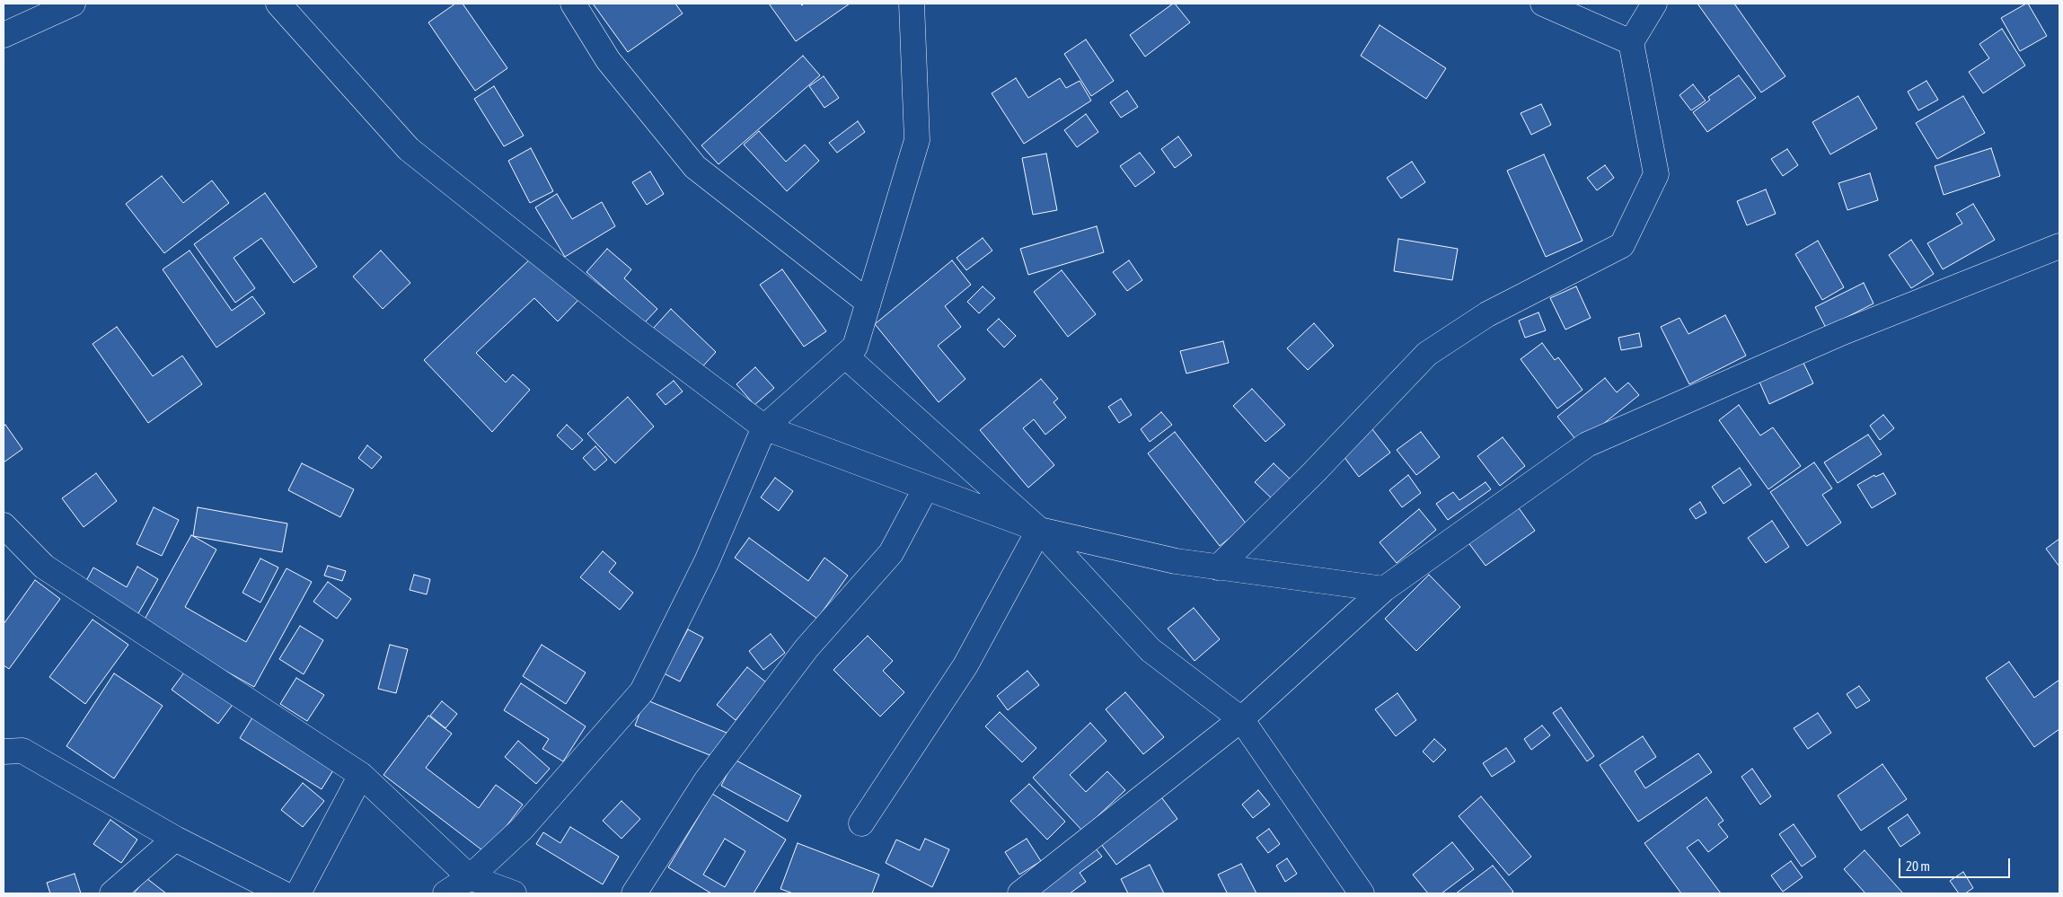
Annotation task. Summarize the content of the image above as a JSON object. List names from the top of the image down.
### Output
{
  "scale_bar": "20 m"
}
